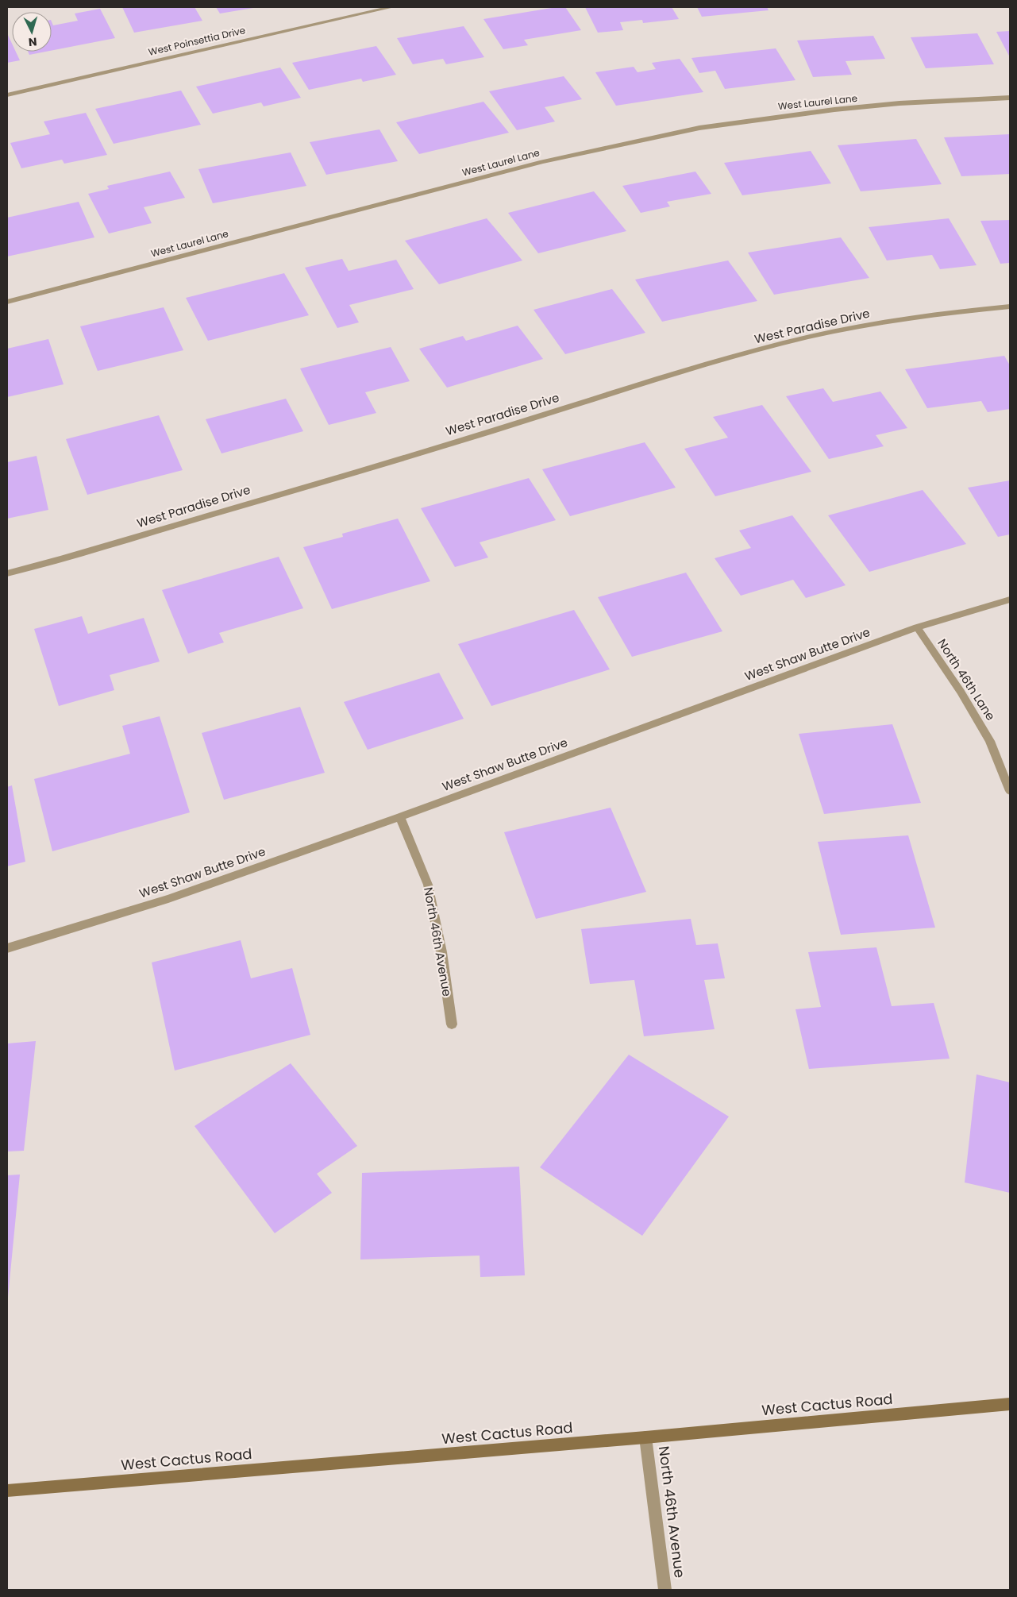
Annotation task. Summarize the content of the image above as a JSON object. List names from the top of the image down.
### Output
{
  "streets": {
    "main road": ["West Cactus Road"],
    "street": [
      "West Poinsettia Drive",
      "West Laurel Lane",
      "West Paradise Drive",
      "West Shaw Butte Drive",
      "North 46th Lane",
      "North 46th Avenue"
    ]
  },
  "crossings": [
    ["West Shaw Butte Drive", "North 46th Lane"],
    ["West Shaw Butte Drive", "North 46th Avenue"],
    ["North 46th Avenue", "West Cactus Road"]
  ],
  "north": "bottom"
}
